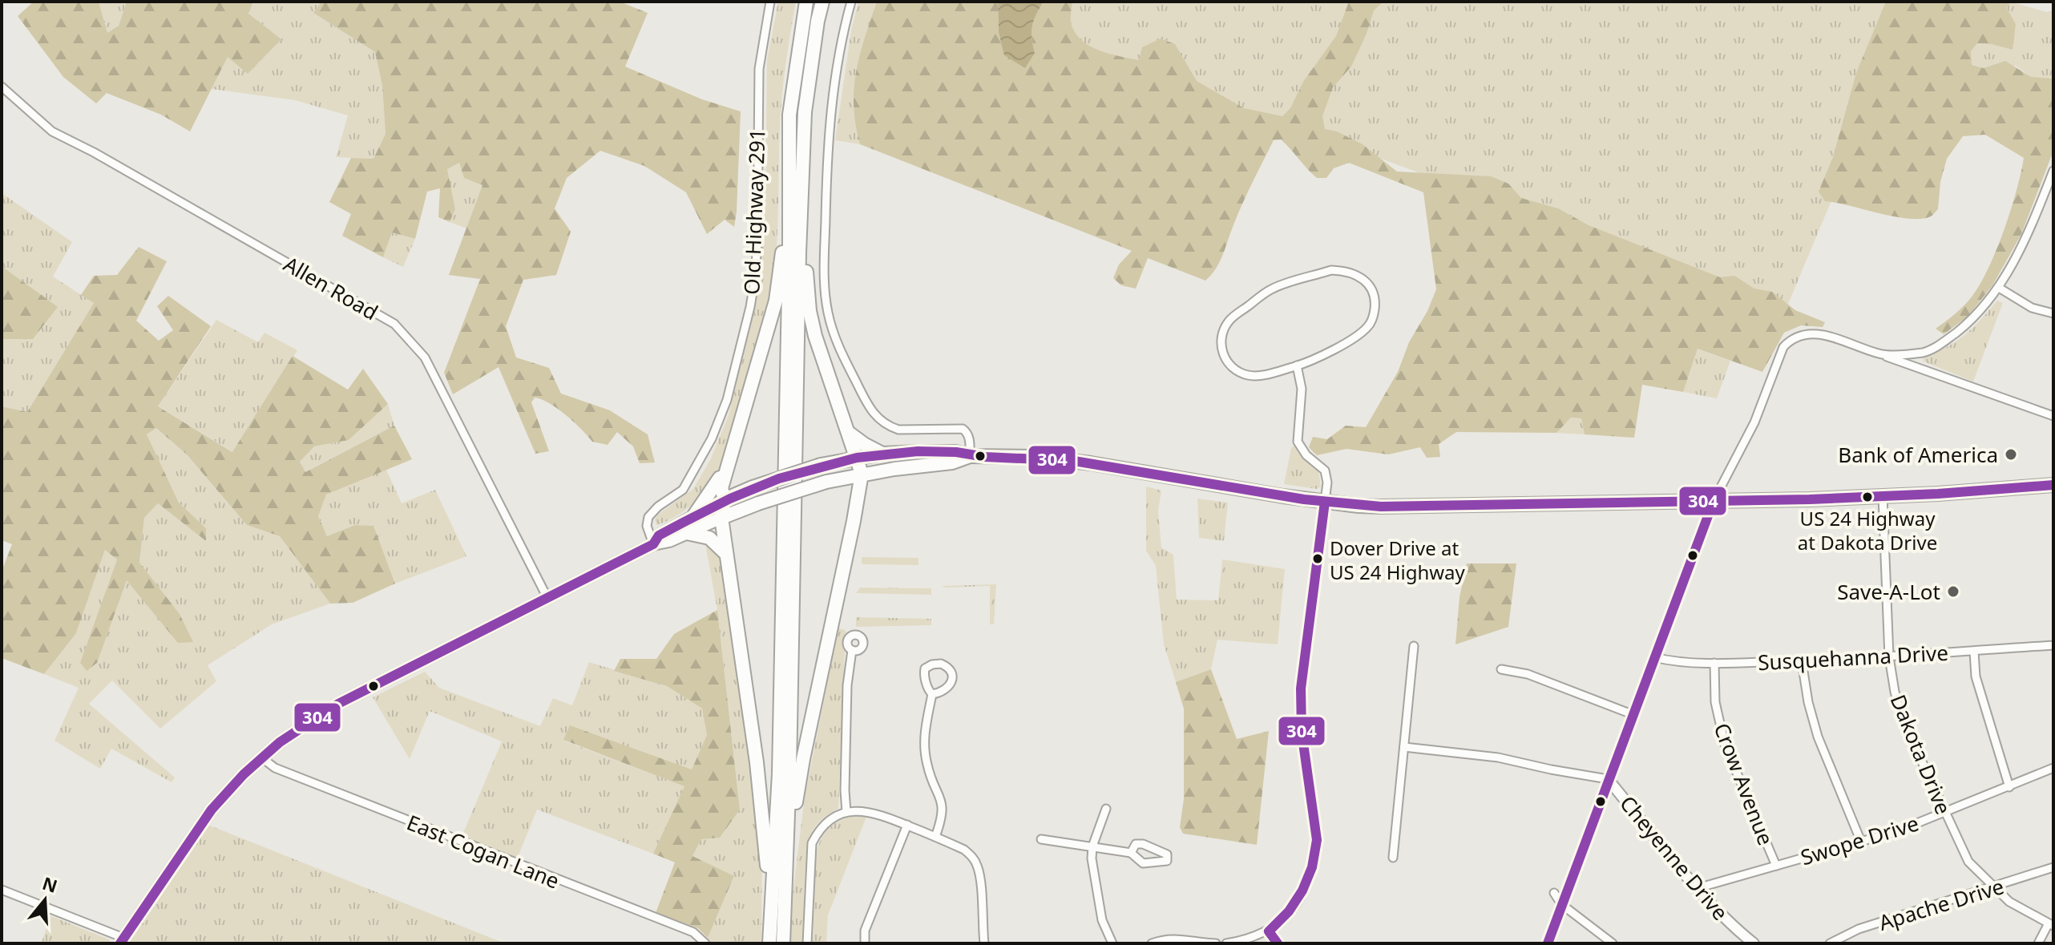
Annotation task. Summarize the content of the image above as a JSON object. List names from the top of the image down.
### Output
{
  "streets": {
    "street": [
      "Old Highway 291",
      "Allen Road",
      "Susquehanna Drive",
      "Dakota Drive",
      "Crow Avenue",
      "Swope Drive",
      "East Cogan Lane",
      "Cheyenne Drive",
      "Apache Drive"
    ]
  },
  "crossings": [
    ["Susquehanna Drive", "Dakota Drive"],
    ["Susquehanna Drive", "Crow Avenue"],
    ["Dakota Drive", "Swope Drive"],
    ["Dakota Drive", "Apache Drive"],
    ["Crow Avenue", "Swope Drive"],
    ["Swope Drive", "Cheyenne Drive"]
  ],
  "places": [
    "Bank of America",
    "US 24 Highway at Dakota Drive",
    "Dover Drive at US 24 Highway",
    "Save-A-Lot"
  ],
  "lines": ["transit line 304"],
  "north": "top"
}
